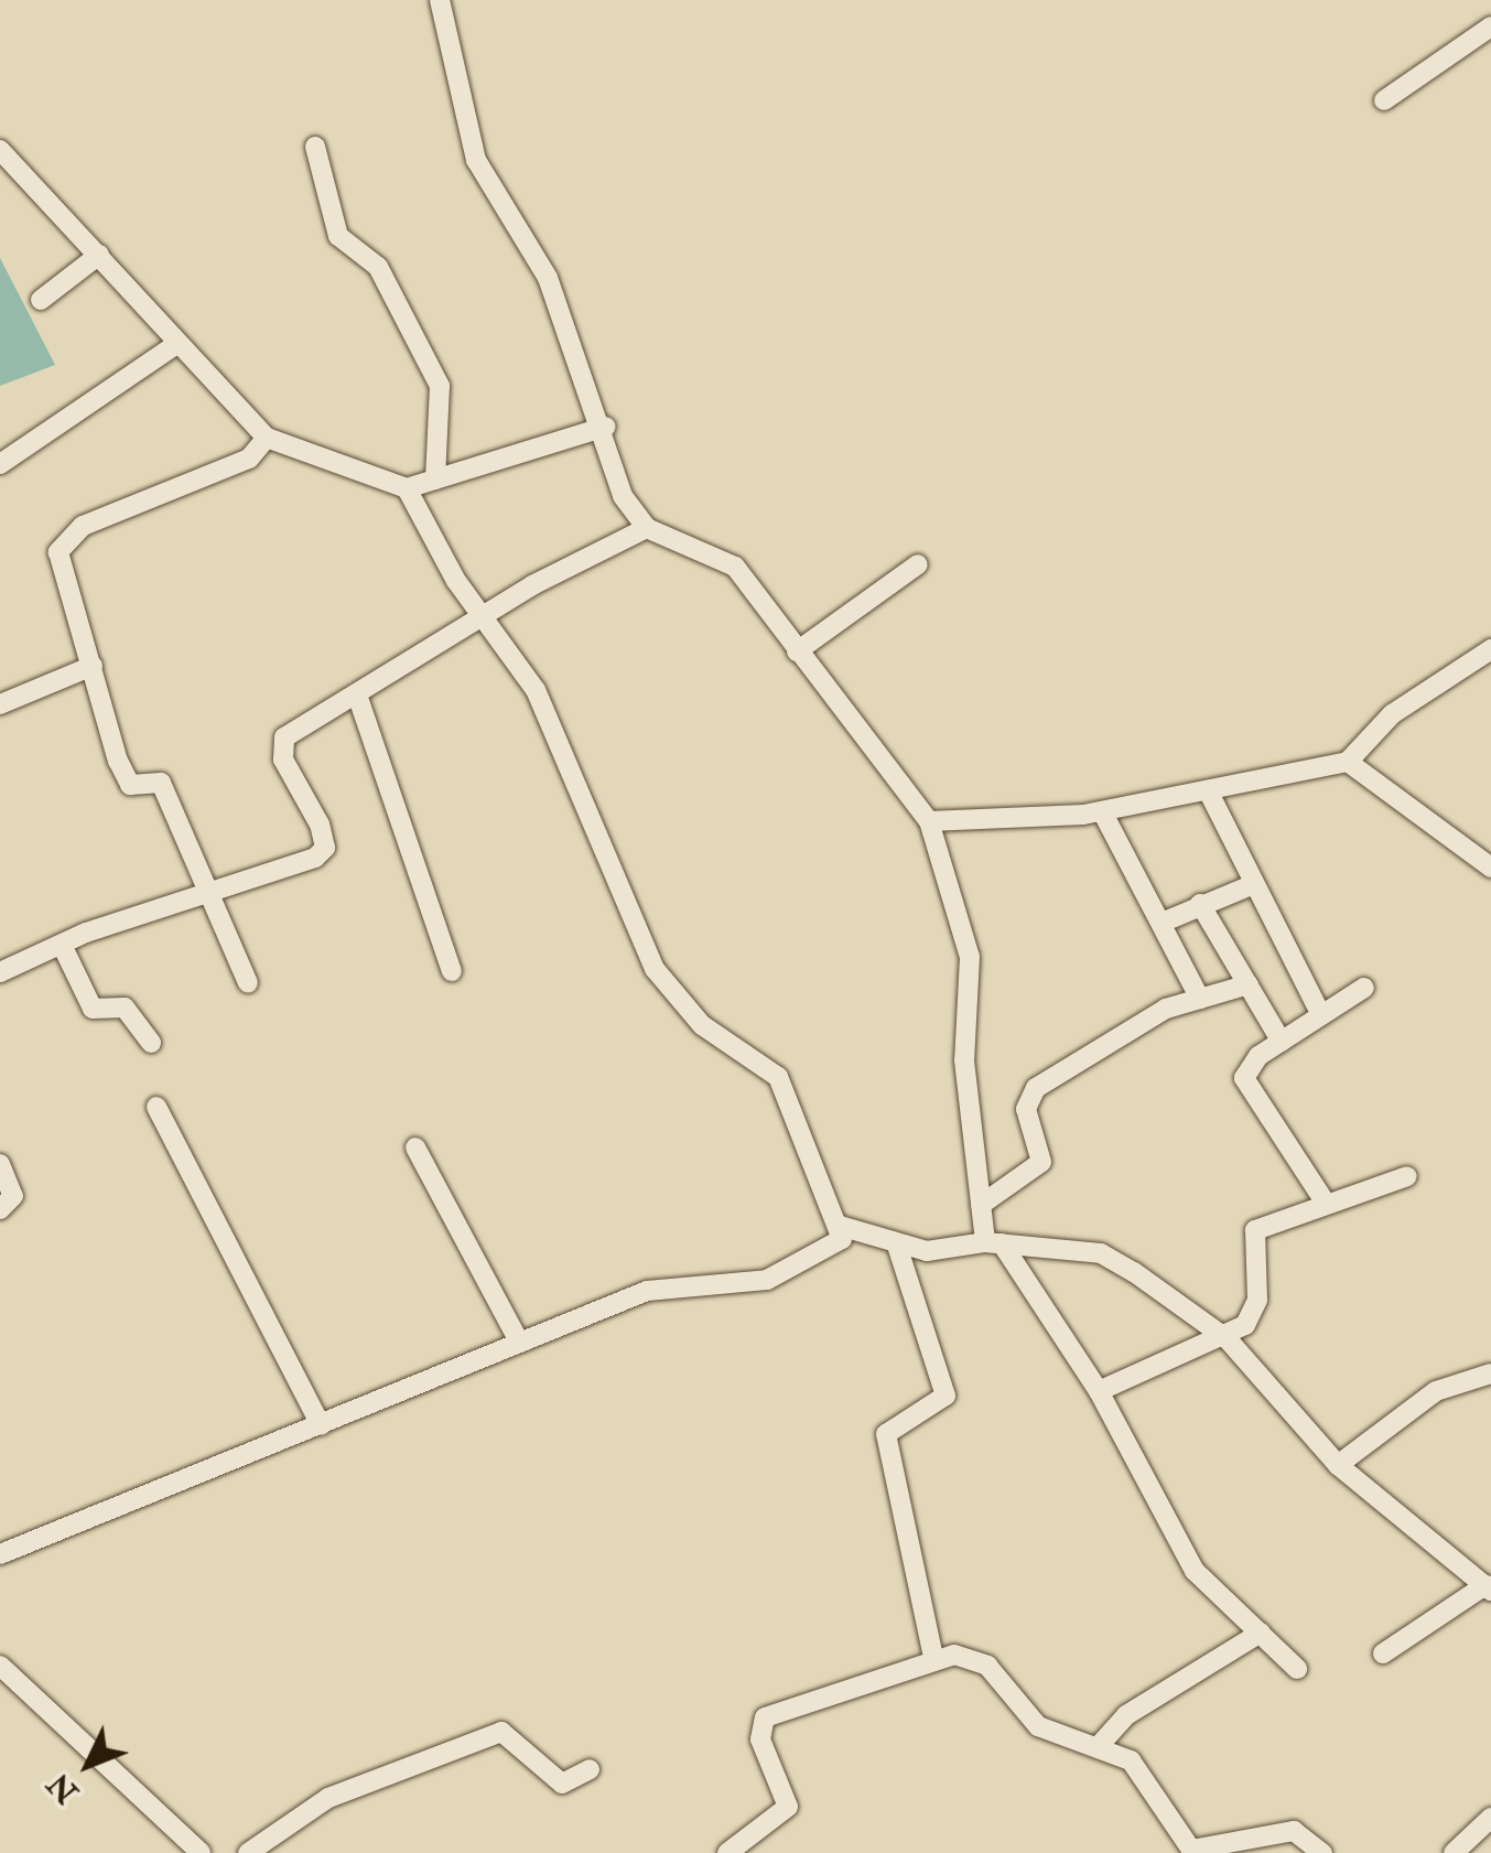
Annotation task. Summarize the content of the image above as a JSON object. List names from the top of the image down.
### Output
{
  "north": "bottom left"
}
